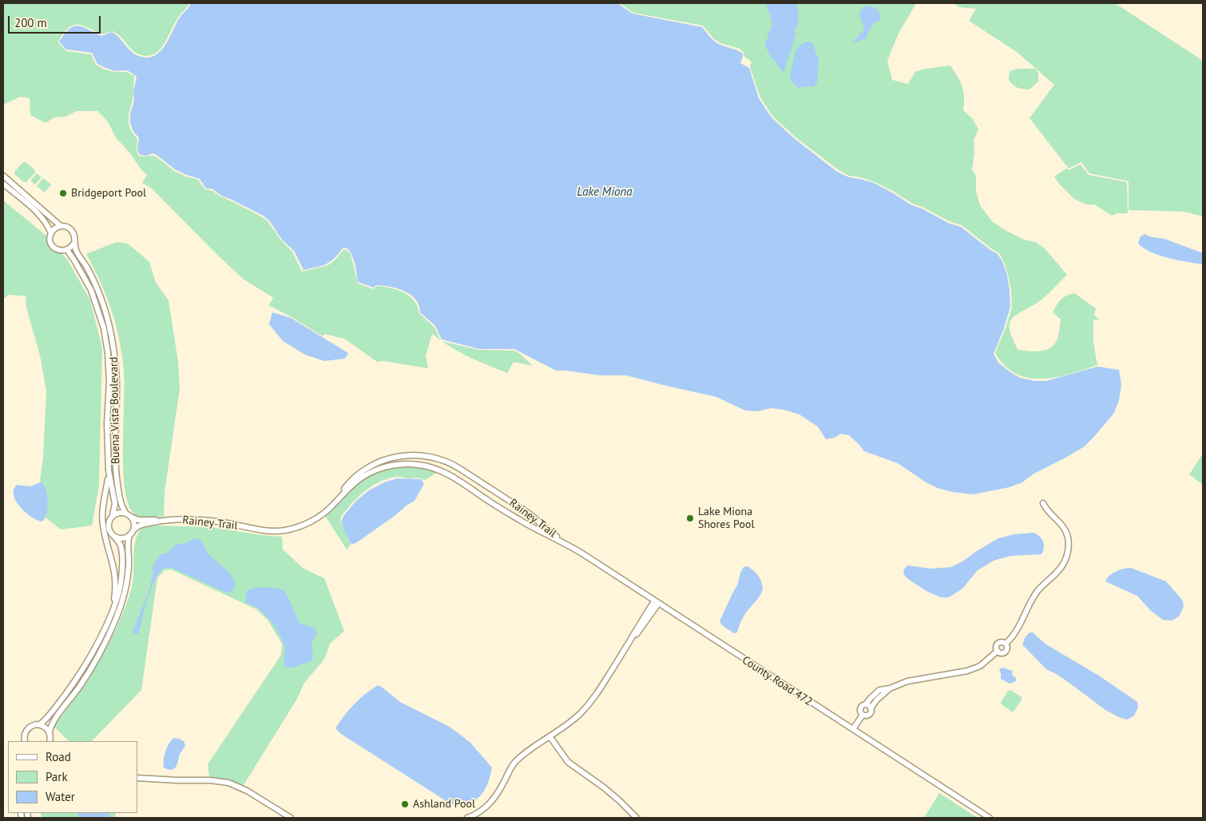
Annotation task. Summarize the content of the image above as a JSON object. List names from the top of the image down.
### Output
{
  "streets": {
    "street": ["Buena Vista Boulevard", "Rainey Trail", "County Road 472"]
  },
  "crossings": [
    ["Buena Vista Boulevard", "Rainey Trail"],
    ["Rainey Trail", "County Road 472"]
  ],
  "water": ["Lake Miona"],
  "places": ["Bridgeport Pool", "Lake Miona Shores Pool", "Ashland Pool"],
  "legend": ["Road", "Park", "Water"],
  "scale_bar": "200 m"
}
